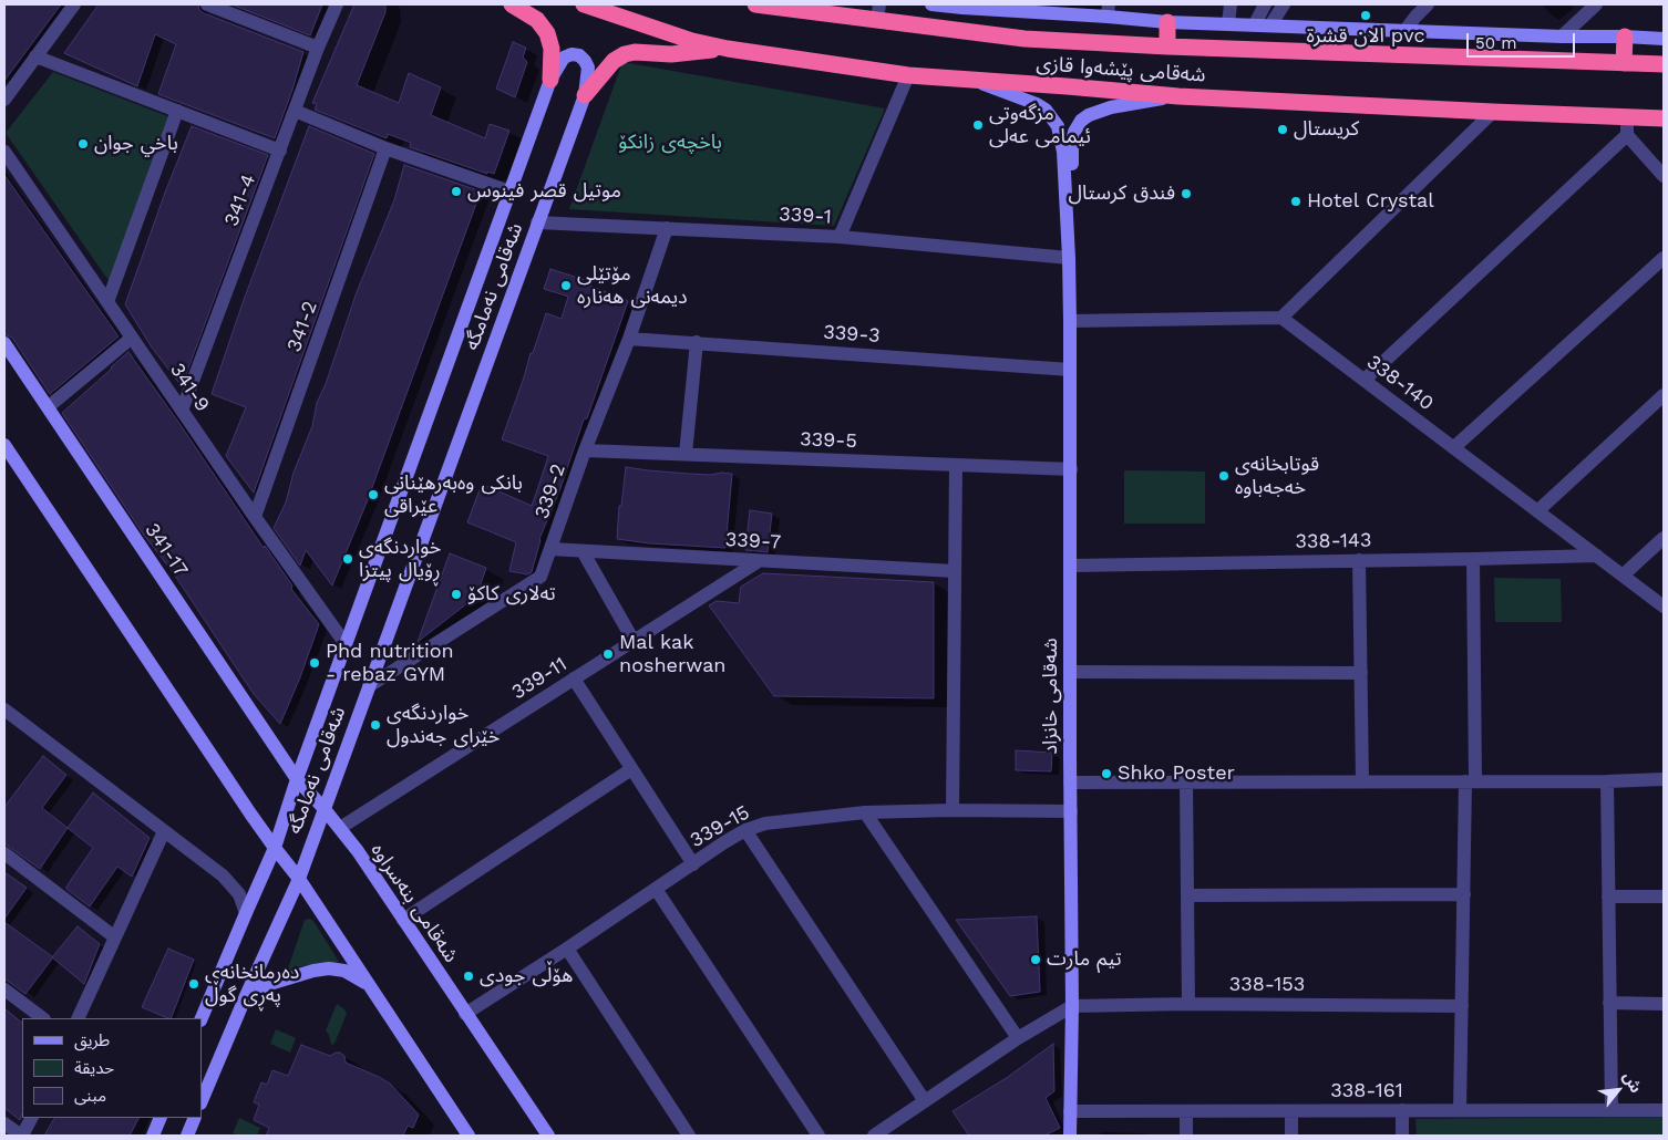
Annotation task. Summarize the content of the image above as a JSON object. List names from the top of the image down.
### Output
{
  "streets": {
    "highway": ["شەقامی پێشەوا قازی"],
    "main road": [
      "شەقامی نەمامگە",
      "341-17",
      "شەقامی خانزاد",
      "شەقامی بنەسراوە"
    ],
    "street": [
      "341-4",
      "339-1",
      "341-2",
      "339-3",
      "338-140",
      "341-9",
      "339-5",
      "339-2",
      "339-7",
      "338-143",
      "339-11",
      "339-15",
      "338-153",
      "338-161"
    ]
  },
  "crossings": [
    ["شەقامی پێشەوا قازی", "شەقامی خانزاد"],
    ["341-4", "341-9"],
    ["339-1", "شەقامی نەمامگە"],
    ["339-1", "339-2"],
    ["339-1", "شەقامی خانزاد"],
    ["شەقامی نەمامگە", "341-9"],
    ["شەقامی نەمامگە", "339-2"],
    ["شەقامی نەمامگە", "341-17"],
    ["شەقامی نەمامگە", "شەقامی بنەسراوە"],
    ["341-2", "341-9"],
    ["339-3", "339-2"],
    ["339-3", "شەقامی خانزاد"],
    ["338-140", "338-143"],
    ["339-5", "339-2"],
    ["339-5", "شەقامی خانزاد"],
    ["339-2", "339-7"],
    ["339-7", "339-11"],
    ["338-143", "شەقامی خانزاد"],
    ["341-17", "شەقامی بنەسراوە"],
    ["339-11", "شەقامی بنەسراوە"],
    ["شەقامی خانزاد", "339-15"],
    ["شەقامی خانزاد", "338-153"],
    ["شەقامی خانزاد", "338-161"],
    ["339-15", "شەقامی بنەسراوە"]
  ],
  "parks": ["باخچەی زانکۆ"],
  "places": [
    "الان قشرة pvc",
    "مزگەوتی ئیمامی عەلی",
    "كريستال",
    "باخي جوان",
    "موتيل قصر فينوس",
    "فندق کرستال",
    "Hotel Crystal",
    "مۆتێلی دیمەنی هەنارە",
    "قوتابخانەی خەجەباوە",
    "بانکی وەبەرهێنانی عێراقی",
    "خواردنگەی ڕۆیال پیتزا",
    "تەلاری کاکۆ",
    "Mal kak nosherwan",
    "Phd nutrition - rebaz GYM",
    "خواردنگەی خێرای جەندول",
    "Shko Poster",
    "تيم مارت",
    "هۆڵی جودی",
    "دەرمانخانەی پەڕی گوڵ"
  ],
  "legend": ["طريق", "حديقة", "مبنى"],
  "scale_bar": "50 m",
  "north": "top right"
}
